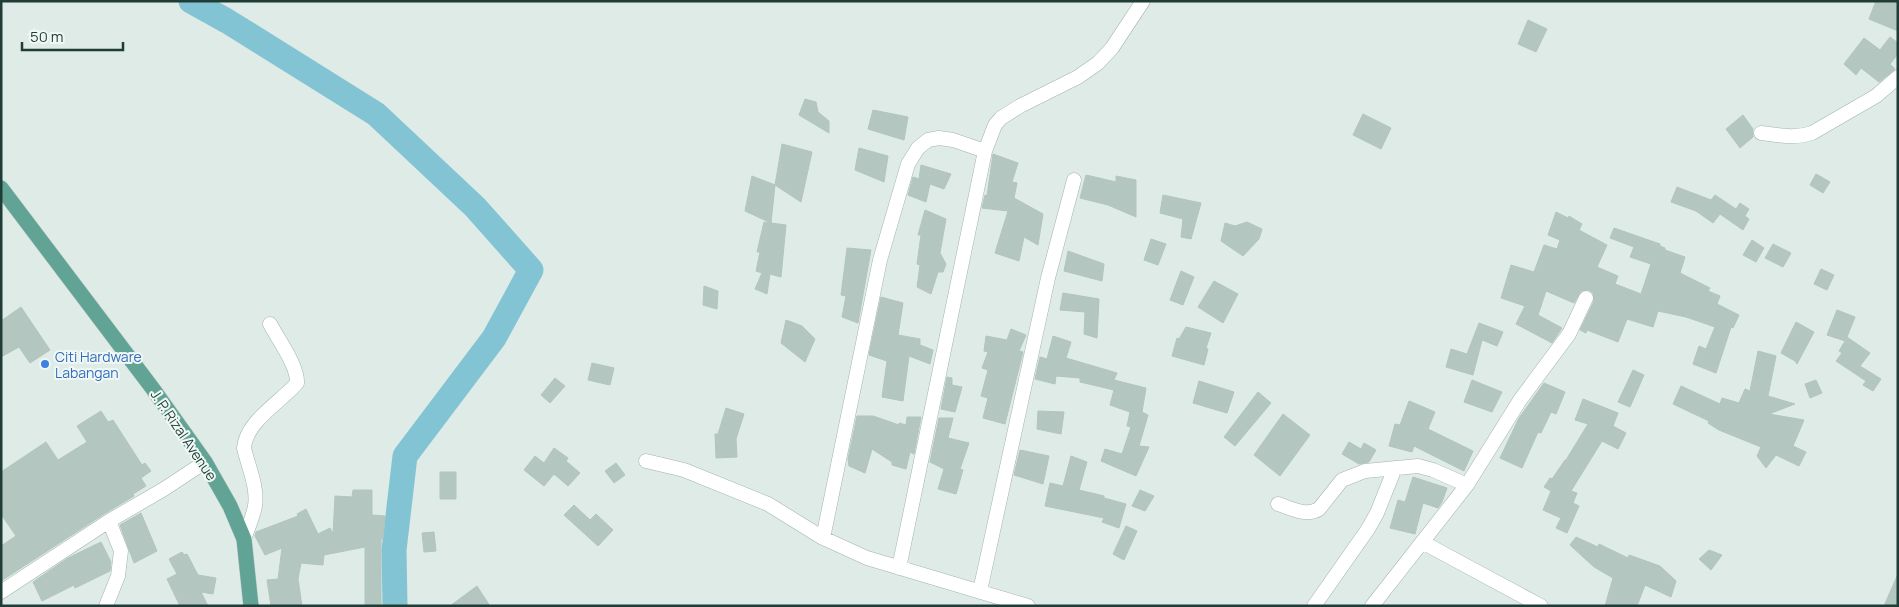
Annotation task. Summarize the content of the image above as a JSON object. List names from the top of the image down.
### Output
{
  "streets": {
    "main road": ["J. P. Rizal Avenue"]
  },
  "places": ["Citi Hardware Labangan"],
  "scale_bar": "50 m"
}
